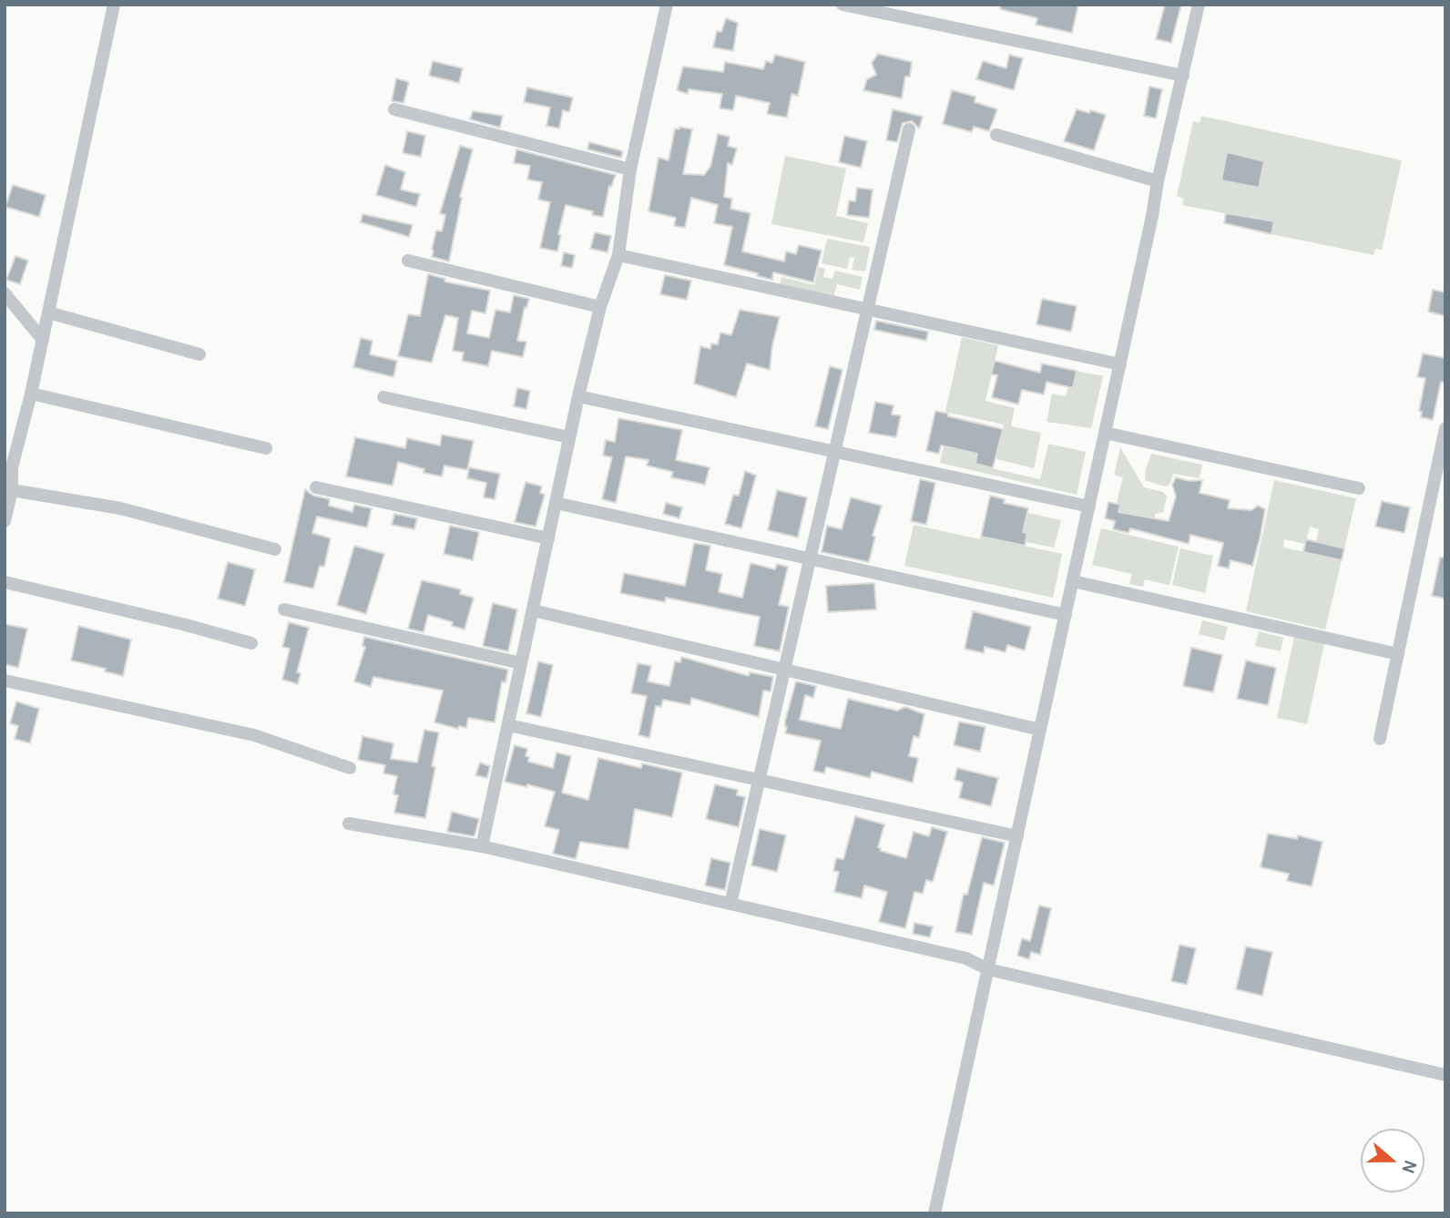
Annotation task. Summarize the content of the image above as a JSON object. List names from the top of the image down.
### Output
{
  "north": "right"
}
